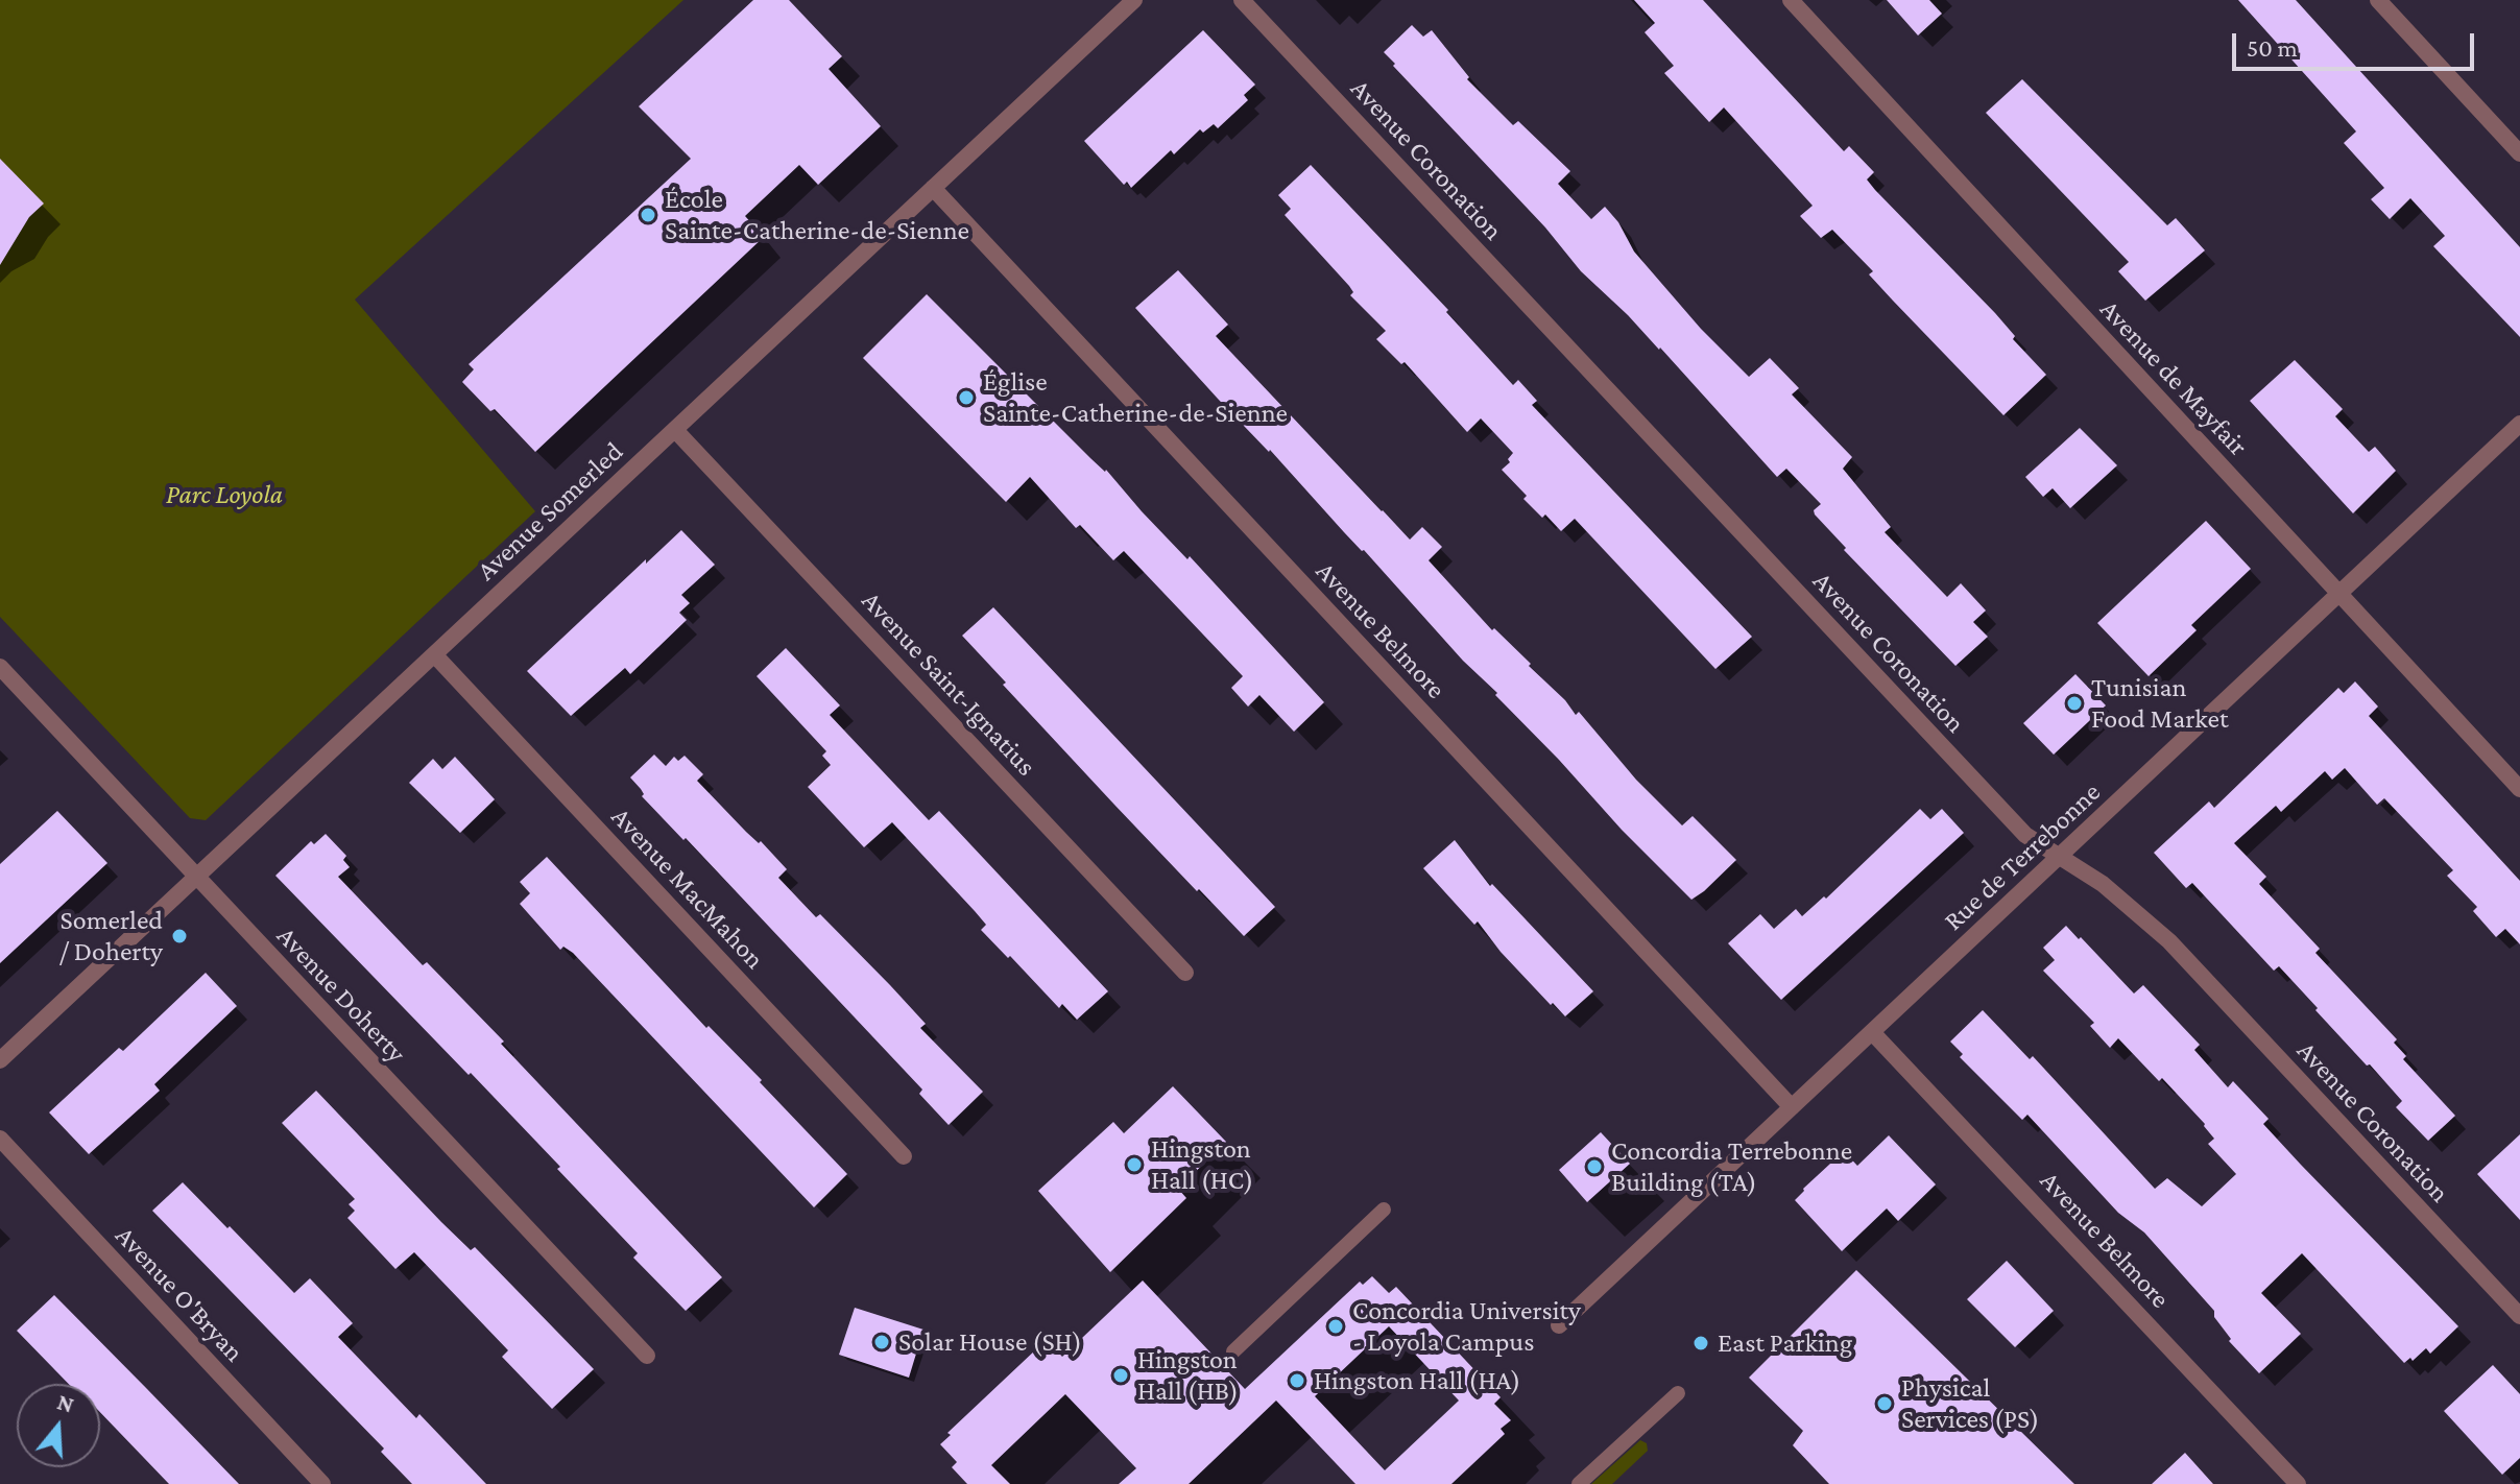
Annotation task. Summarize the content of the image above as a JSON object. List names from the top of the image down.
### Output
{
  "streets": {
    "street": [
      "Avenue Coronation",
      "Avenue de Mayfair",
      "Avenue Somerled",
      "Avenue Belmore",
      "Avenue Saint-Ignatius",
      "Rue de Terrebonne",
      "Avenue MacMahon",
      "Avenue Doherty",
      "Avenue O'Bryan"
    ]
  },
  "crossings": [
    ["Avenue Coronation", "Rue de Terrebonne"],
    ["Avenue de Mayfair", "Rue de Terrebonne"],
    ["Avenue Somerled", "Avenue Belmore"],
    ["Avenue Somerled", "Avenue Saint-Ignatius"],
    ["Avenue Somerled", "Avenue MacMahon"],
    ["Avenue Somerled", "Avenue Doherty"],
    ["Avenue Belmore", "Rue de Terrebonne"]
  ],
  "parks": ["Parc Loyola"],
  "places": [
    "École Sainte-Catherine-de-Sienne",
    "Église Sainte-Catherine-de-Sienne",
    "Tunisian Food Market",
    "Somerled / Doherty",
    "Hingston Hall (HC)",
    "Concordia Terrebonne Building (TA)",
    "Concordia University - Loyola Campus",
    "Solar House (SH)",
    "East Parking",
    "Hingston Hall (HB)",
    "Hingston Hall (HA)",
    "Physical Services (PS)"
  ],
  "scale_bar": "50 m",
  "north": "top"
}
